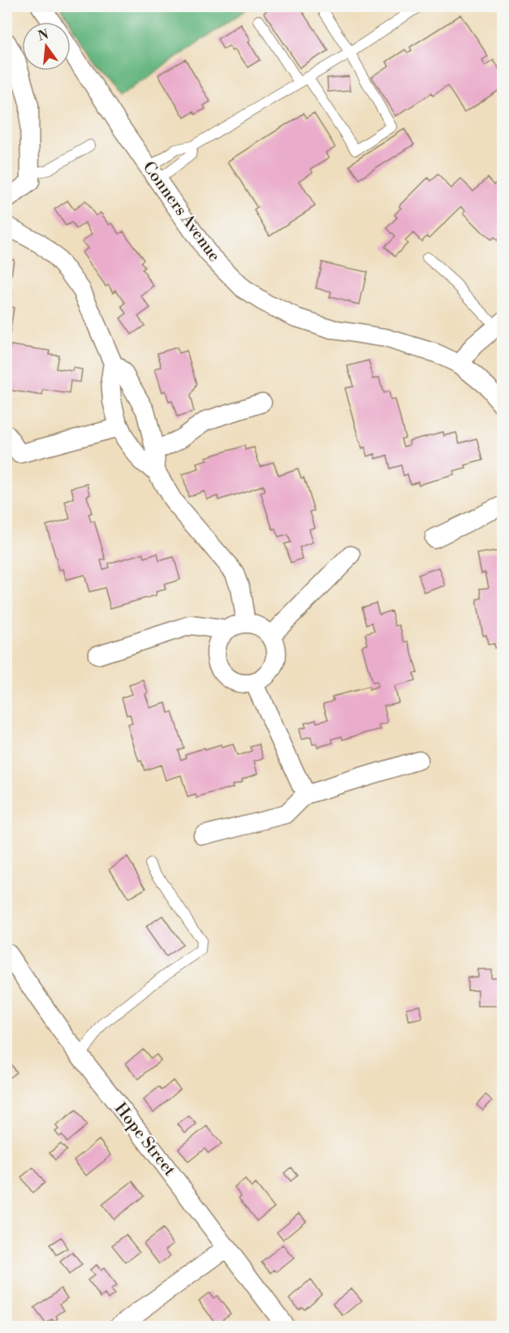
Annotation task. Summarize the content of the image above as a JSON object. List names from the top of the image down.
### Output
{
  "streets": {
    "street": ["Conners Avenue", "Hope Street"]
  },
  "north": "top"
}
